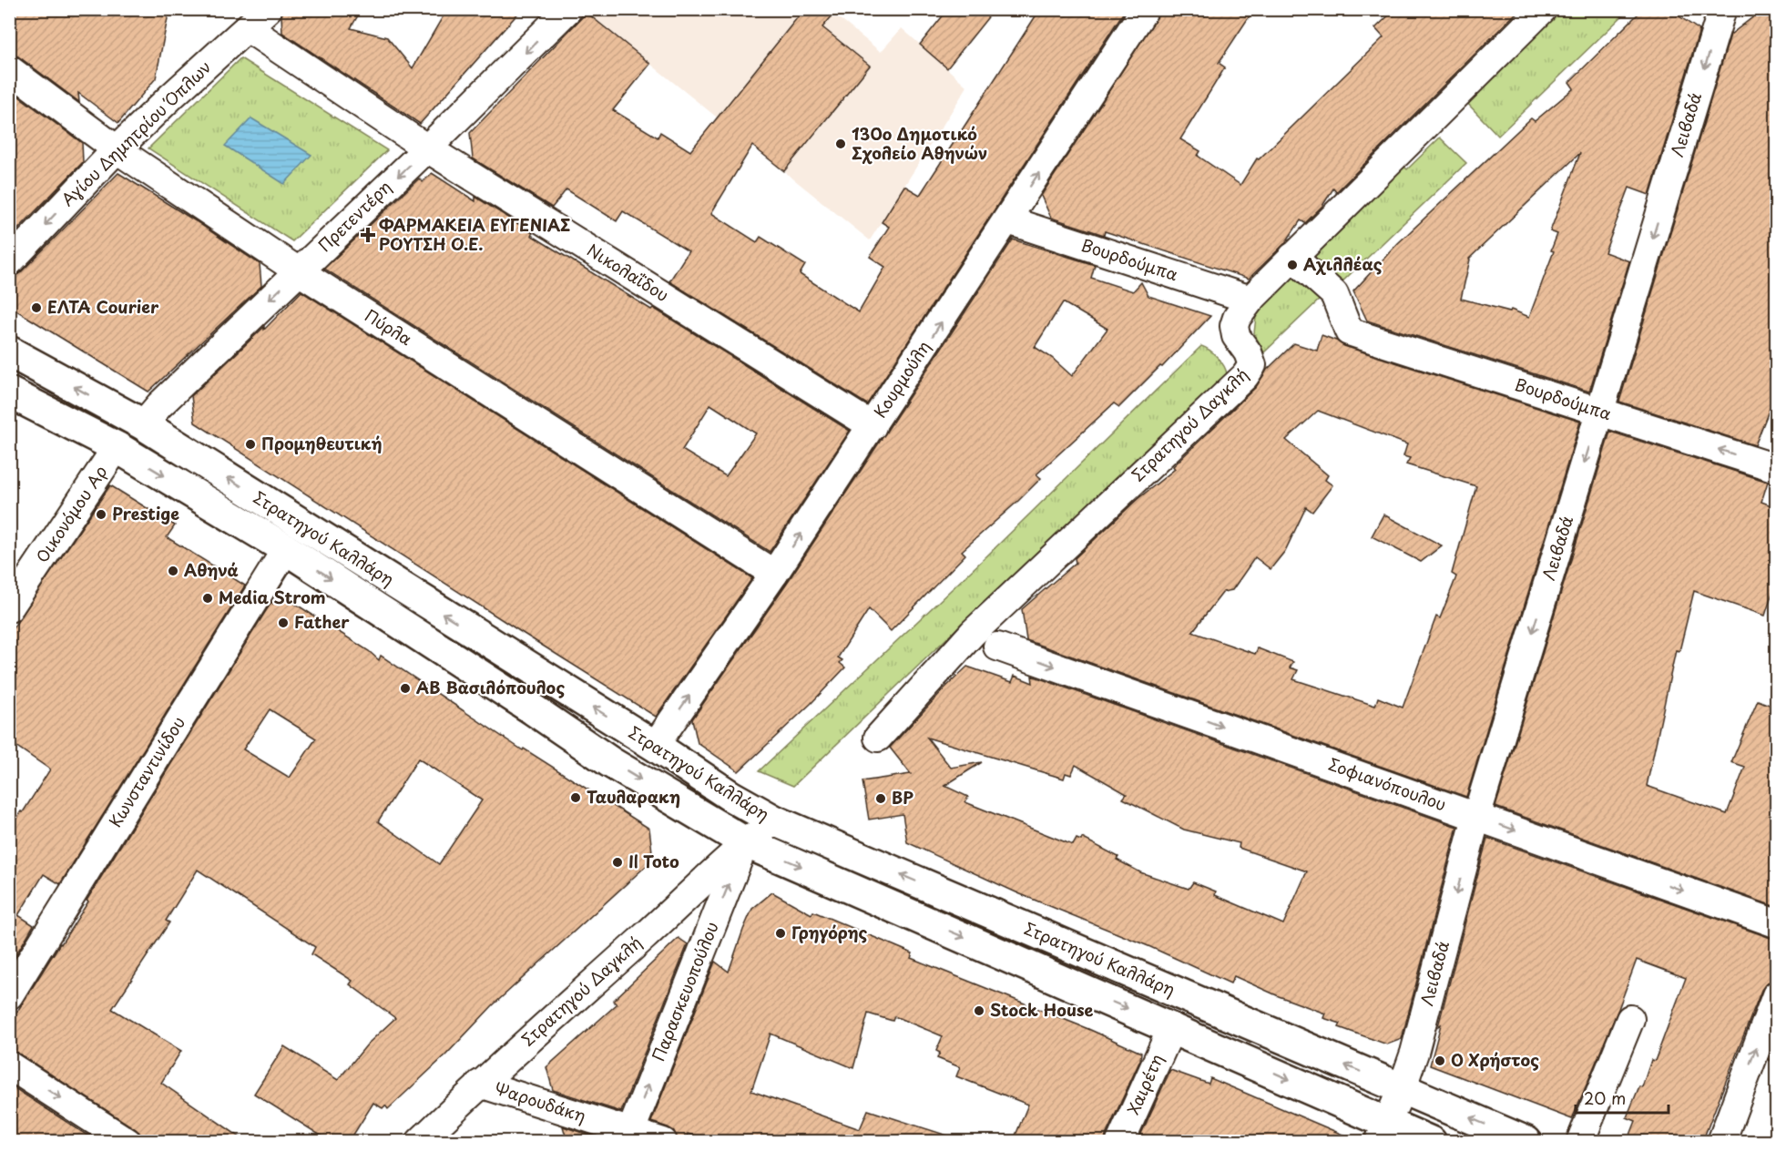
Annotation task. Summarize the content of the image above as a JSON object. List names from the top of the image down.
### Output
{
  "streets": {
    "main road": ["Στρατηγού Καλλάρη"],
    "street": [
      "Λειβαδά",
      "Αγίου Δημητρίου Όπλων",
      "Πρετεντέρη",
      "Βουρδούμπα",
      "Νικολαΐδου",
      "Πύρλα",
      "Κουρμούλη",
      "Στρατηγού Δαγκλή",
      "Οικονόμου Αρ",
      "Κωνσταντινίδου",
      "Σοφιανόπουλου",
      "Παρασκευοπούλου",
      "Χαιρέτη",
      "Ψαρουδάκη"
    ]
  },
  "crossings": [
    ["Λειβαδά", "Βουρδούμπα"],
    ["Λειβαδά", "Στρατηγού Καλλάρη"],
    ["Λειβαδά", "Σοφιανόπουλου"],
    ["Αγίου Δημητρίου Όπλων", "Νικολαΐδου"],
    ["Αγίου Δημητρίου Όπλων", "Πύρλα"],
    ["Πρετεντέρη", "Νικολαΐδου"],
    ["Πρετεντέρη", "Πύρλα"],
    ["Πρετεντέρη", "Στρατηγού Καλλάρη"],
    ["Βουρδούμπα", "Κουρμούλη"],
    ["Βουρδούμπα", "Στρατηγού Δαγκλή"],
    ["Νικολαΐδου", "Κουρμούλη"],
    ["Πύρλα", "Κουρμούλη"],
    ["Κουρμούλη", "Στρατηγού Καλλάρη"],
    ["Στρατηγού Δαγκλή", "Στρατηγού Καλλάρη"],
    ["Στρατηγού Δαγκλή", "Παρασκευοπούλου"],
    ["Στρατηγού Δαγκλή", "Ψαρουδάκη"],
    ["Οικονόμου Αρ", "Στρατηγού Καλλάρη"],
    ["Στρατηγού Καλλάρη", "Κωνσταντινίδου"],
    ["Στρατηγού Καλλάρη", "Παρασκευοπούλου"],
    ["Στρατηγού Καλλάρη", "Χαιρέτη"],
    ["Παρασκευοπούλου", "Ψαρουδάκη"]
  ],
  "one_way": [
    "Λειβαδά",
    "Αγίου Δημητρίου Όπλων",
    "Πρετεντέρη",
    "Κουρμούλη",
    "Σοφιανόπουλου",
    "Παρασκευοπούλου"
  ],
  "places": {
    "other": [
      "130ο Δημοτικό Σχολείο Αθηνών",
      "Αχιλλέας",
      "ΕΛΤΑ Courier",
      "Προμηθευτική",
      "Prestige",
      "Αθηνά",
      "Media Strom",
      "Father",
      "AB Βασιλόπουλος",
      "Ταυλαρακη",
      "BP",
      "Il Toto",
      "Γρηγόρης",
      "Stock House",
      "Ο Χρήστος"
    ],
    "health": ["ΦΑΡΜΑΚΕΊΑ ΕΥΓΕΝΊΑΣ ΡΟΎΤΣΗ Ο.Ε."]
  },
  "scale_bar": "20 m"
}
